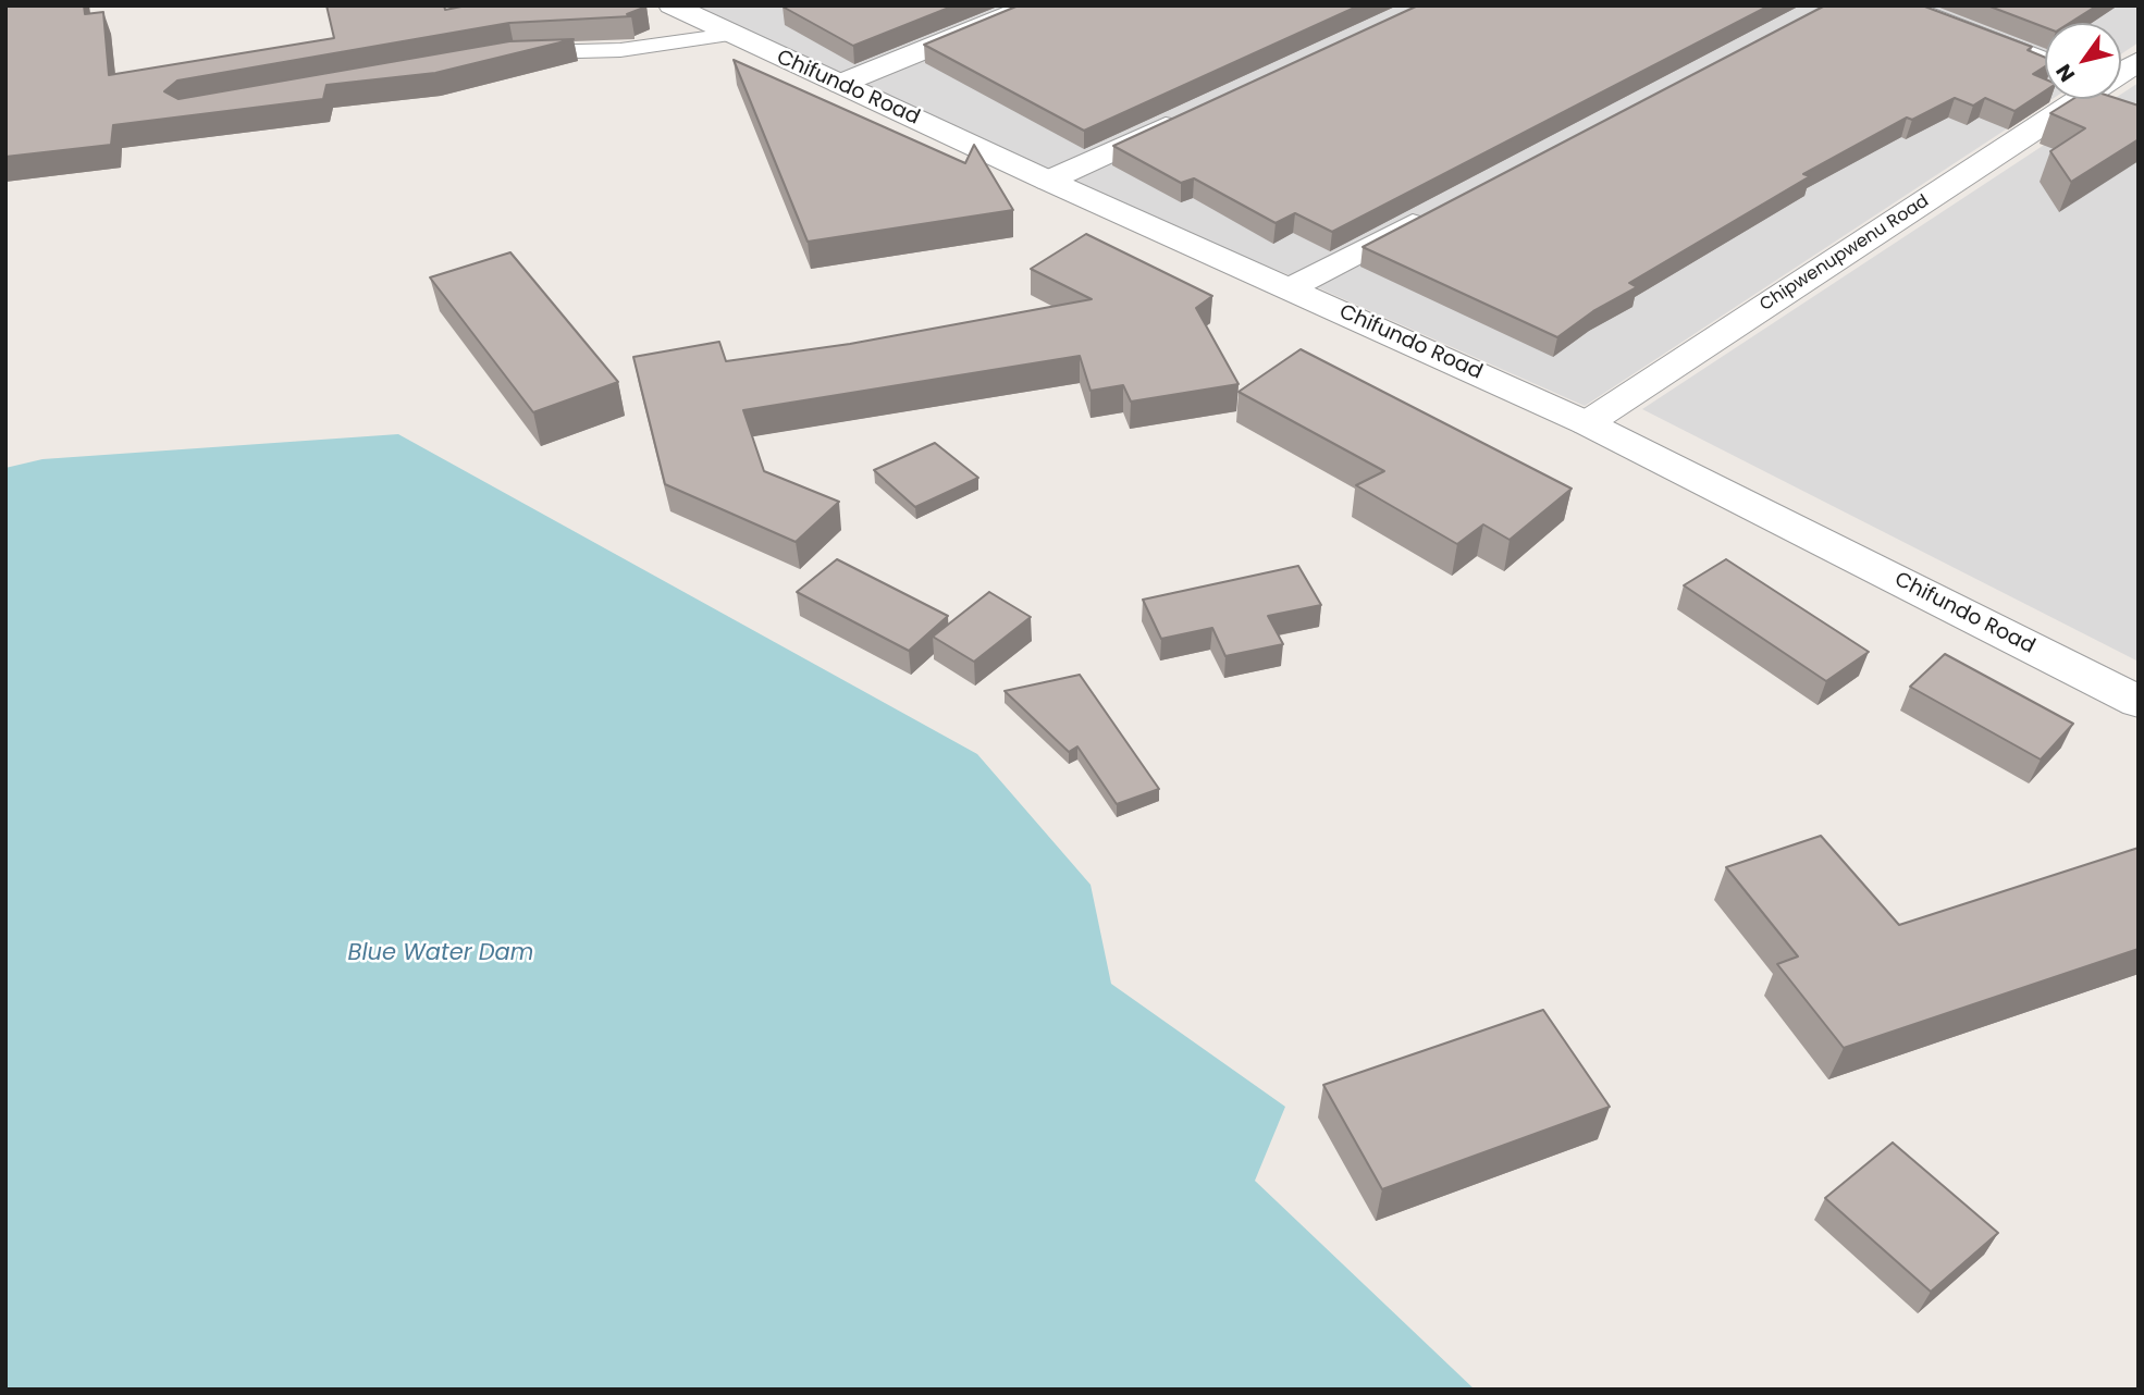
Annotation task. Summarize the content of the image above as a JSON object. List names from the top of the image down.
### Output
{
  "streets": {
    "street": ["Chifundo Road", "Chipwenupwenu Road"]
  },
  "crossings": [
    ["Chifundo Road", "Chipwenupwenu Road"]
  ],
  "water": ["Blue Water Dam"],
  "north": "bottom left"
}
